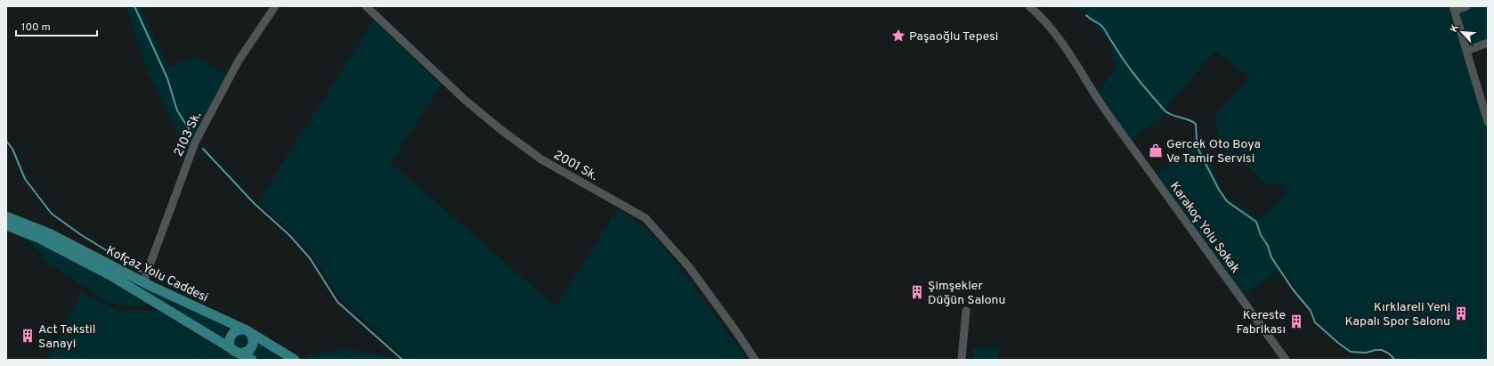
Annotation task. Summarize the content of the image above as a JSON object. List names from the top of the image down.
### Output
{
  "streets": {
    "main road": ["Kofçaz Yolu Caddesi"],
    "street": ["2103 Sk.", "2001 Sk.", "Karakoç Yolu Sokak"]
  },
  "crossings": [
    ["2103 Sk.", "Kofçaz Yolu Caddesi"]
  ],
  "places": {
    "place": ["Paşaoğlu Tepesi"],
    "shop": ["Gercek Oto Boya Ve Tamir Servisi"],
    "building": [
      "Şimşekler Düğün Salonu",
      "Kırklareli Yeni Kapalı Spor Salonu",
      "Kereste Fabrikası",
      "Act Tekstil Sanayi"
    ]
  },
  "scale_bar": "100 m",
  "north": "top left"
}
